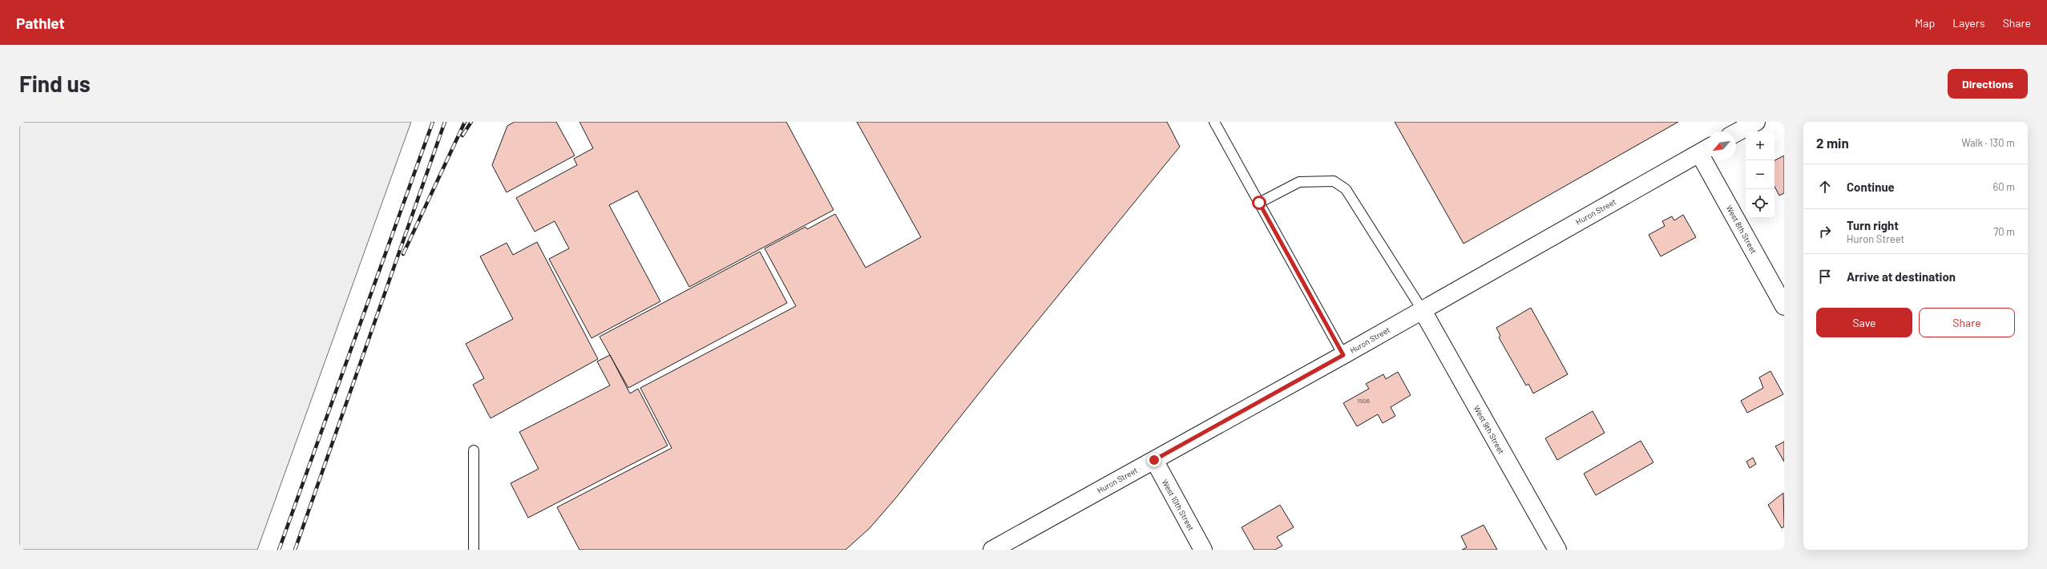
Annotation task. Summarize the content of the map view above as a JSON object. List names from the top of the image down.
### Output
{
  "streets": {
    "street": [
      "Huron Street",
      "West 8th Street",
      "West 9th Street",
      "West 10th Street"
    ]
  },
  "crossings": [
    ["Huron Street", "West 8th Street"],
    ["Huron Street", "West 9th Street"],
    ["Huron Street", "West 10th Street"]
  ],
  "house_numbers": ["1906"],
  "north": "bottom left",
  "page": {
    "header": "Pathlet",
    "nav": ["Map", "Layers", "Share"],
    "buttons": [
      "Directions",
      ["Save", "Share"]
    ],
    "title": "Find us",
    "heading": ["2 min", "Walk · 130 m"],
    "map_buttons": ["+", "−"],
    "list": [
      ["Continue", "60 m"],
      ["Turn right", "Huron Street", "70 m"],
      "Arrive at destination"
    ]
  }
}
